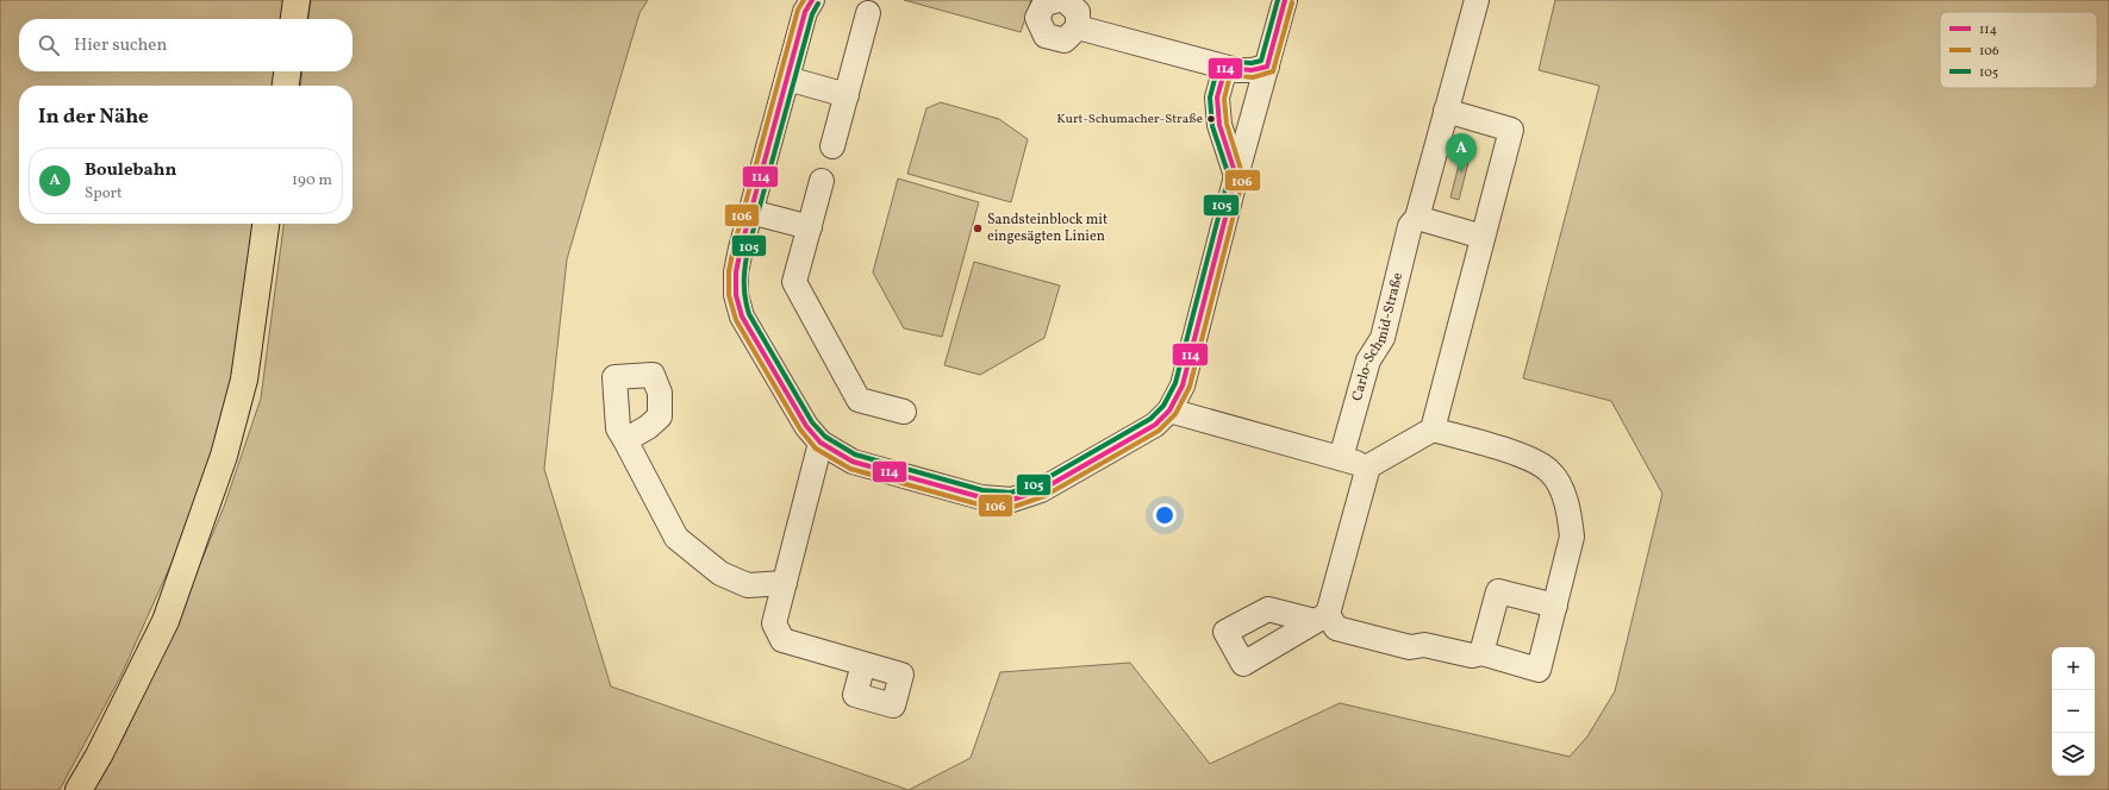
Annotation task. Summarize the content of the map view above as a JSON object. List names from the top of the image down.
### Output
{
  "streets": {
    "street": ["Carlo-Schmid-Straße"]
  },
  "places": ["Kurt-Schumacher-Straße", "Sandsteinblock mit eingesägten Linien"],
  "lines": ["transit line 114", "transit line 106", "transit line 105"],
  "legend": ["114", "106", "105"],
  "page": {
    "search": "Hier suchen",
    "heading": "In der Nähe",
    "pins": "A",
    "list": [
      {
        "mark": "A",
        "name": "Boulebahn",
        "note": "Sport",
        "value": "190 m"
      }
    ],
    "map_buttons": ["+", "−"]
  }
}
